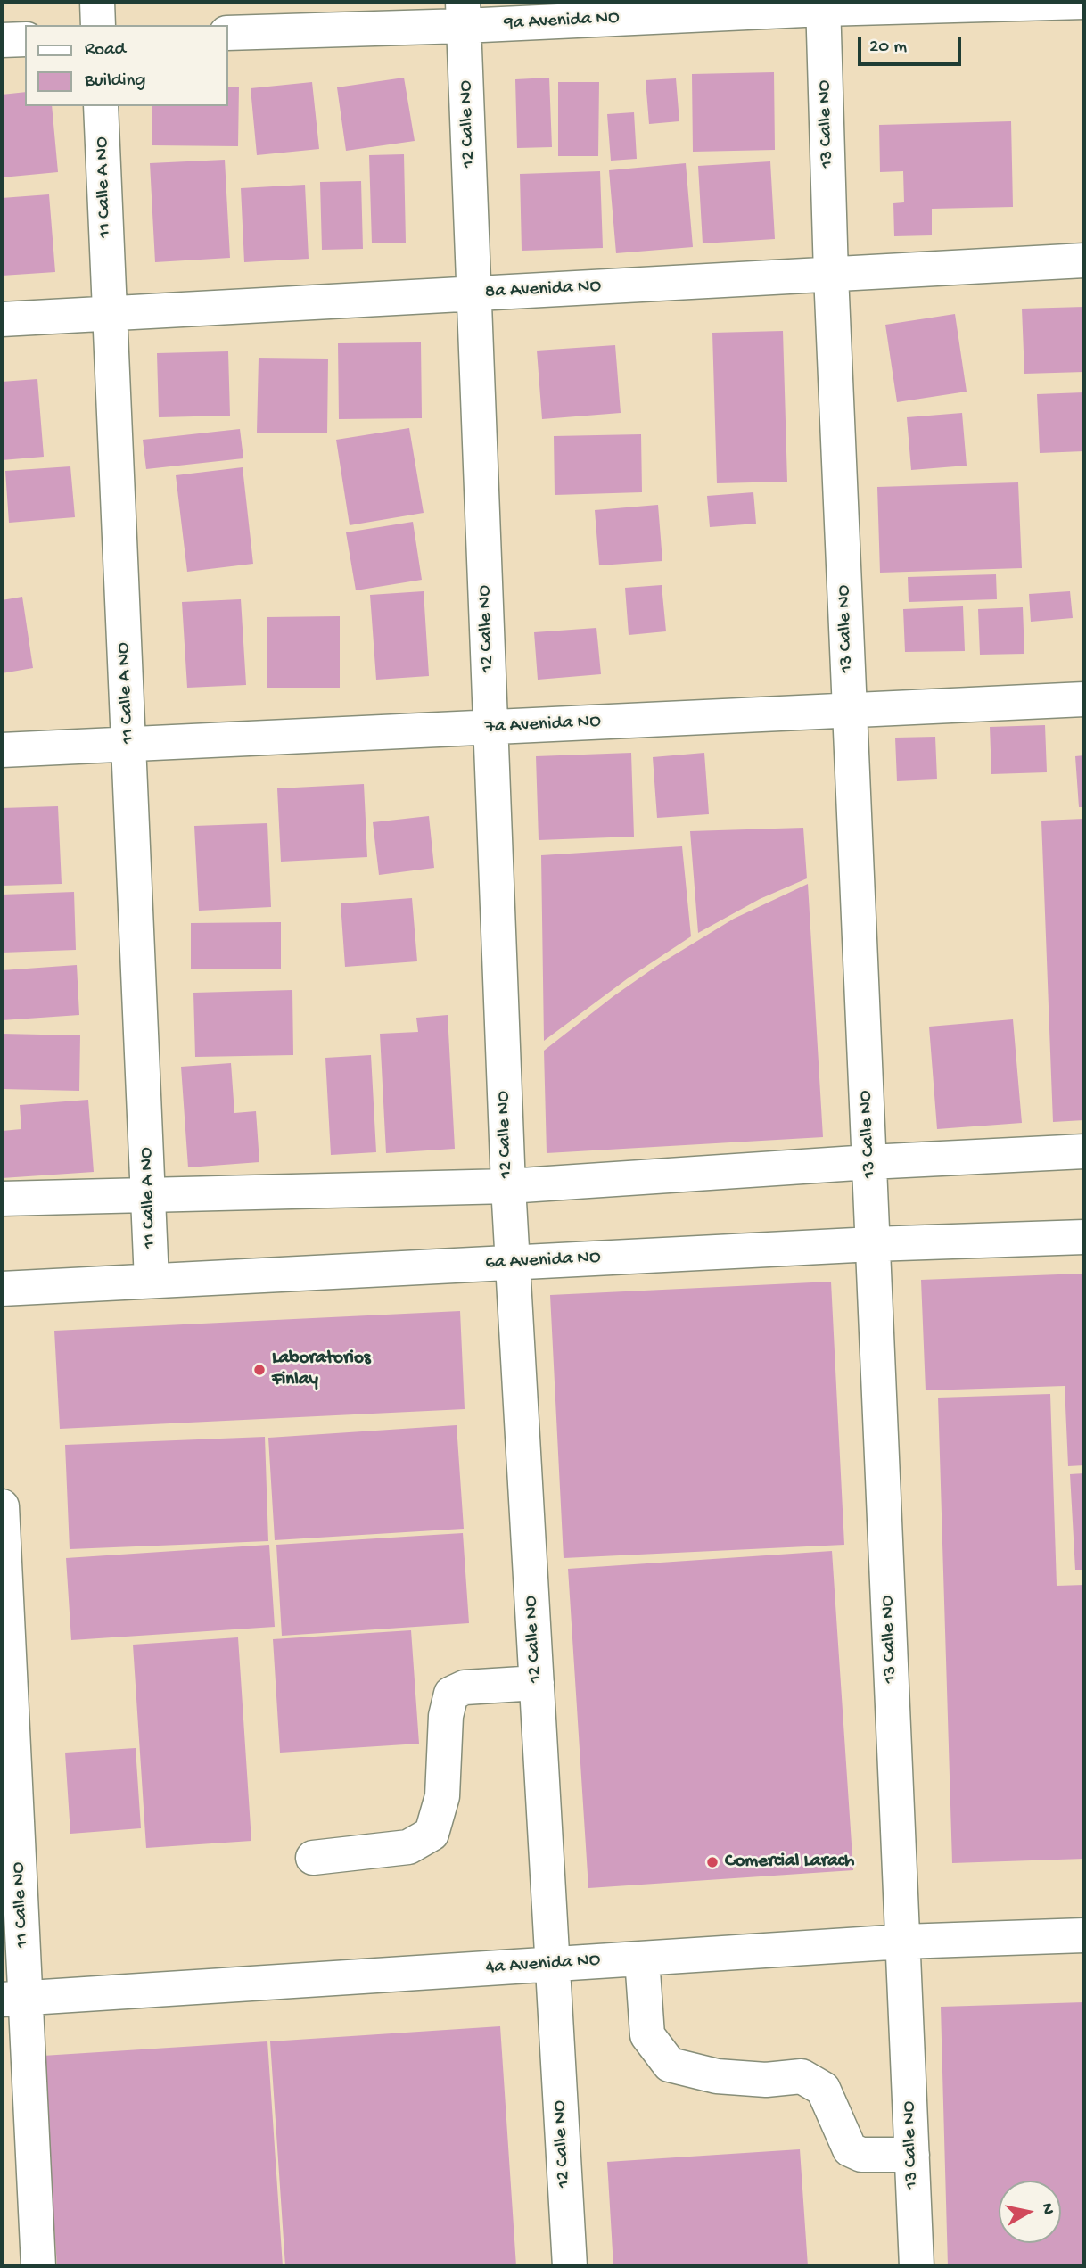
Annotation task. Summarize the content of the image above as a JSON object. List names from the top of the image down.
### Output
{
  "streets": {
    "street": [
      "9a Avenida NO",
      "12 Calle NO",
      "13 Calle NO",
      "11 Calle A NO",
      "8a Avenida NO",
      "7a Avenida NO",
      "6a Avenida NO",
      "11 Calle NO",
      "4a Avenida NO"
    ]
  },
  "crossings": [
    ["9a Avenida NO", "12 Calle NO"],
    ["9a Avenida NO", "13 Calle NO"],
    ["12 Calle NO", "8a Avenida NO"],
    ["12 Calle NO", "7a Avenida NO"],
    ["12 Calle NO", "6a Avenida NO"],
    ["12 Calle NO", "4a Avenida NO"],
    ["13 Calle NO", "8a Avenida NO"],
    ["13 Calle NO", "7a Avenida NO"],
    ["13 Calle NO", "6a Avenida NO"],
    ["13 Calle NO", "4a Avenida NO"],
    ["11 Calle A NO", "8a Avenida NO"],
    ["11 Calle A NO", "7a Avenida NO"],
    ["11 Calle A NO", "6a Avenida NO"],
    ["11 Calle NO", "4a Avenida NO"]
  ],
  "places": ["Laboratorios Finlay", "Comercial Larach"],
  "legend": ["Road", "Building"],
  "scale_bar": "20 m",
  "north": "right"
}
